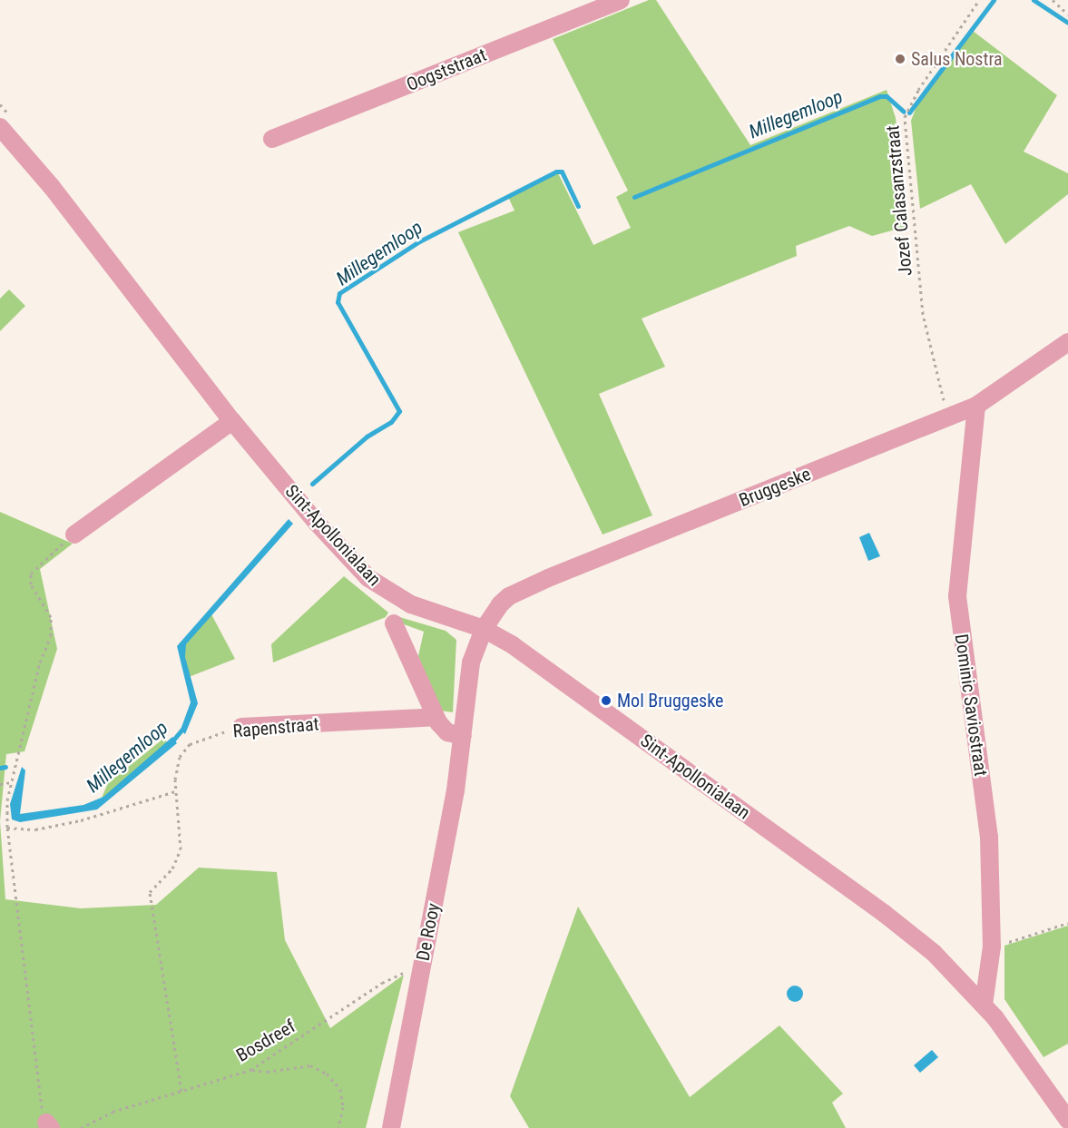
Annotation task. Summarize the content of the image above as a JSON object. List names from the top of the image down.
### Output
{
  "streets": {
    "street": [
      "Oogststraat",
      "Bruggeske",
      "Sint-Apollonialaan",
      "Dominic Saviostraat",
      "Rapenstraat",
      "De Rooy"
    ],
    "path": ["Jozef Calasanzstraat", "Bosdreef"]
  },
  "crossings": [
    ["Jozef Calasanzstraat", "Bruggeske"],
    ["Bruggeske", "Sint-Apollonialaan"],
    ["Bruggeske", "Dominic Saviostraat"],
    ["Bruggeske", "De Rooy"],
    ["Sint-Apollonialaan", "Dominic Saviostraat"],
    ["Sint-Apollonialaan", "De Rooy"],
    ["Rapenstraat", "Bosdreef"],
    ["De Rooy", "Bosdreef"]
  ],
  "water": ["Millegemloop"],
  "places": ["Salus Nostra", "Mol Bruggeske"]
}
